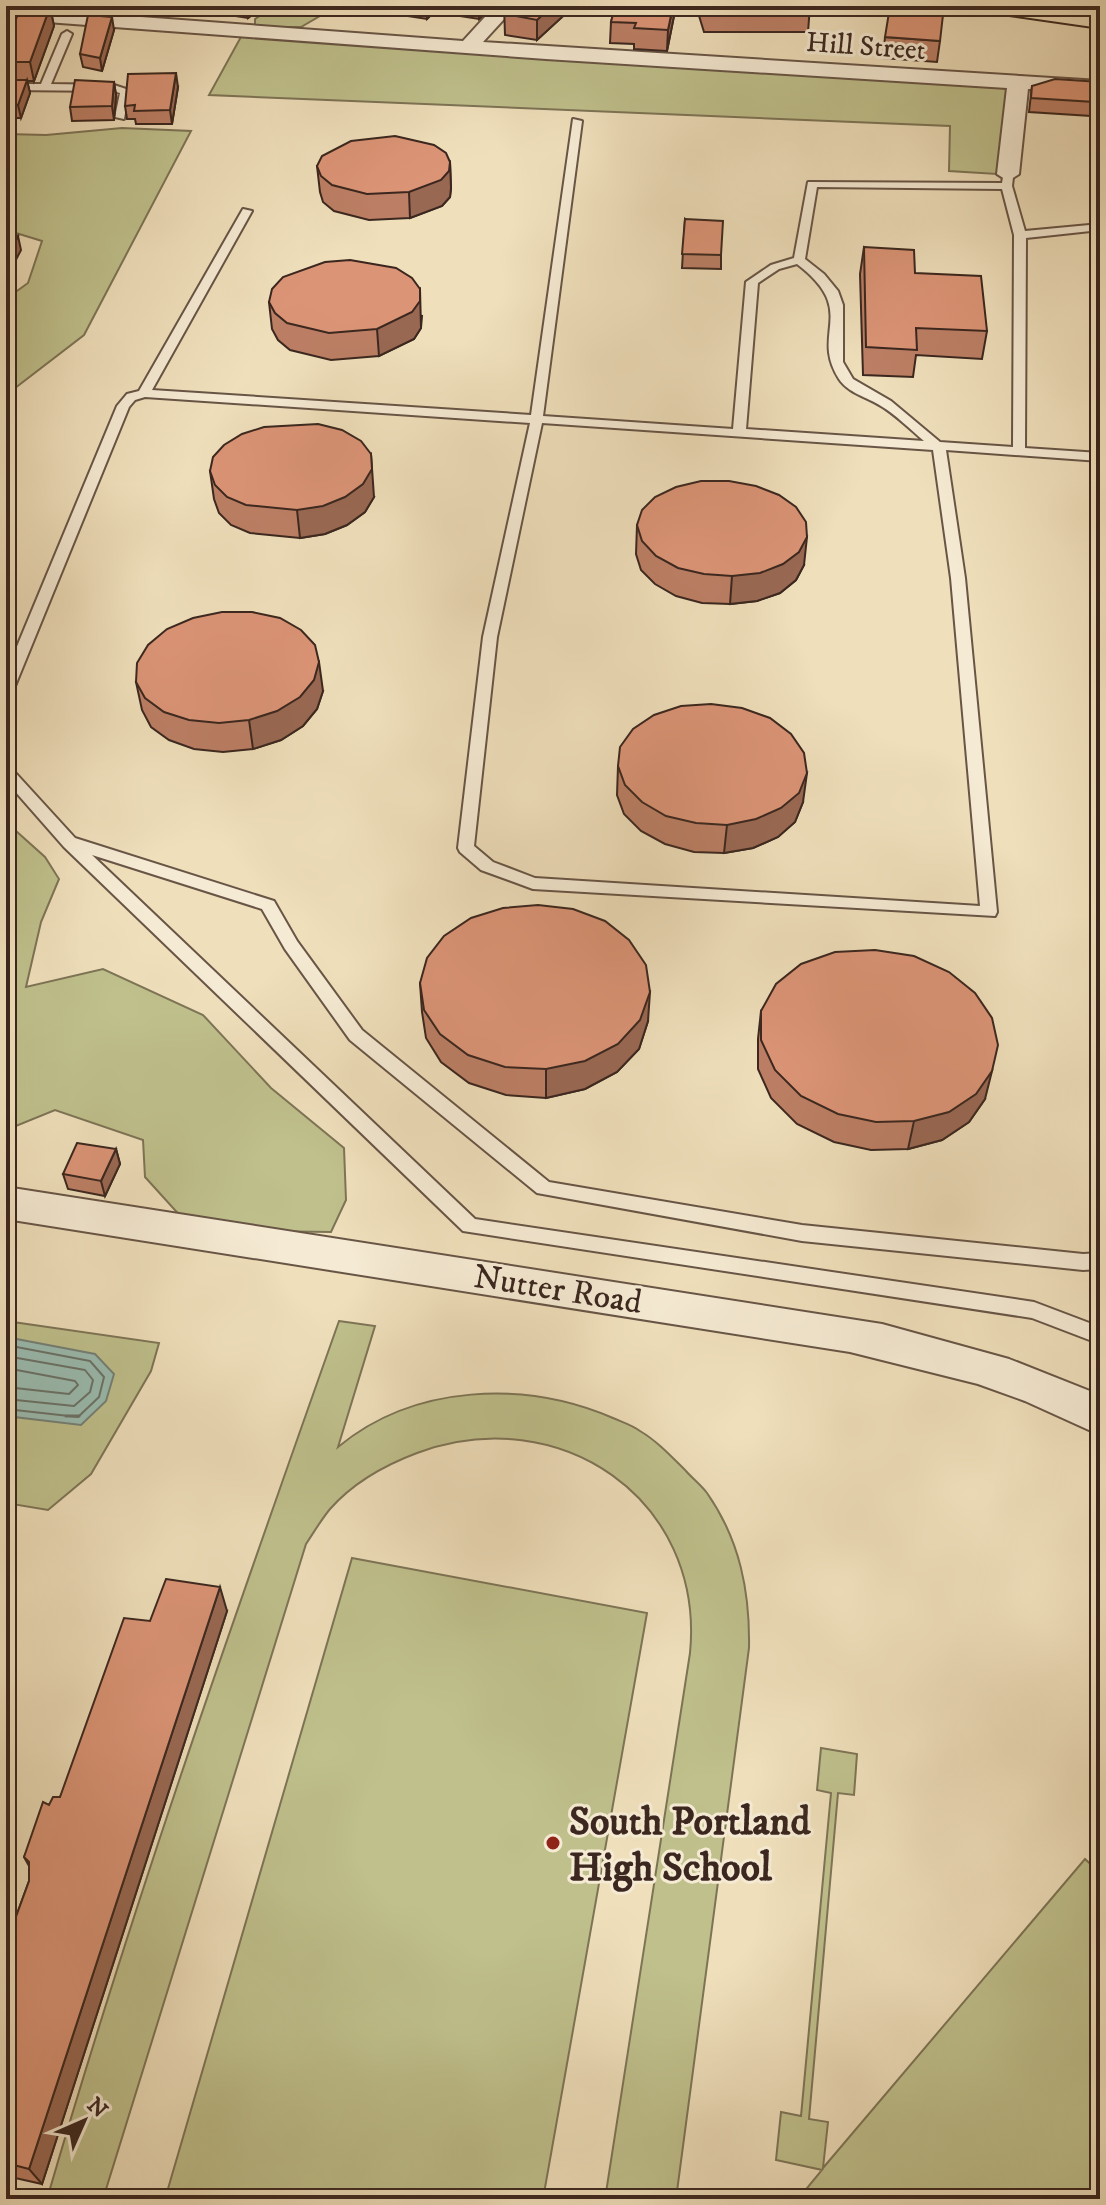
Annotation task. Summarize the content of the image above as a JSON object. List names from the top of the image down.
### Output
{
  "streets": {
    "street": ["Hill Street", "Nutter Road"]
  },
  "places": ["South Portland High School"],
  "north": "top right"
}
